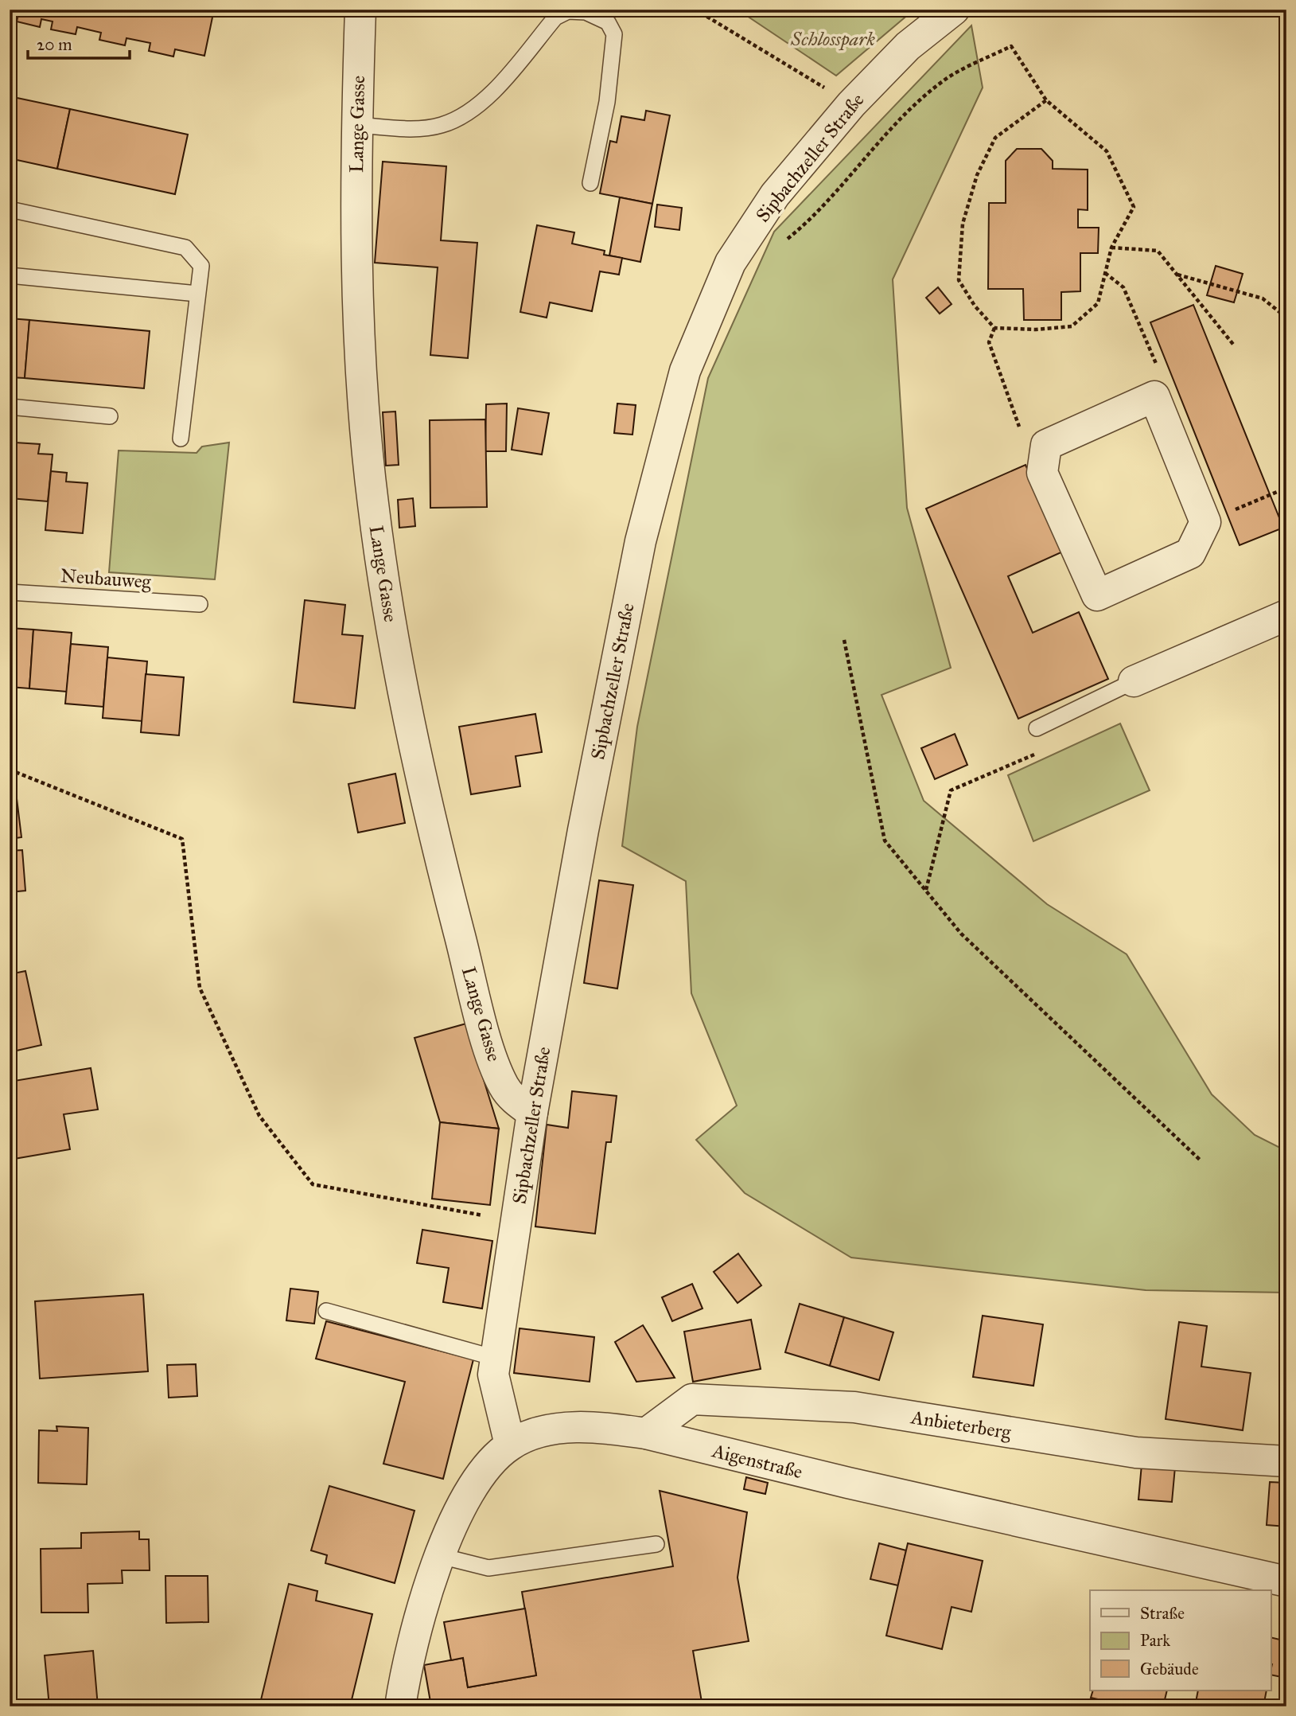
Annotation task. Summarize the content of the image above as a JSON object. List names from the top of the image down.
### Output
{
  "streets": {
    "street": [
      "Lange Gasse",
      "Sipbachzeller Straße",
      "Anbieterberg",
      "Aigenstraße"
    ],
    "lane": ["Neubauweg"]
  },
  "crossings": [
    ["Lange Gasse", "Sipbachzeller Straße"],
    ["Sipbachzeller Straße", "Aigenstraße"],
    ["Anbieterberg", "Aigenstraße"]
  ],
  "parks": ["Schlosspark"],
  "legend": ["Straße", "Park", "Gebäude"],
  "scale_bar": "20 m"
}
